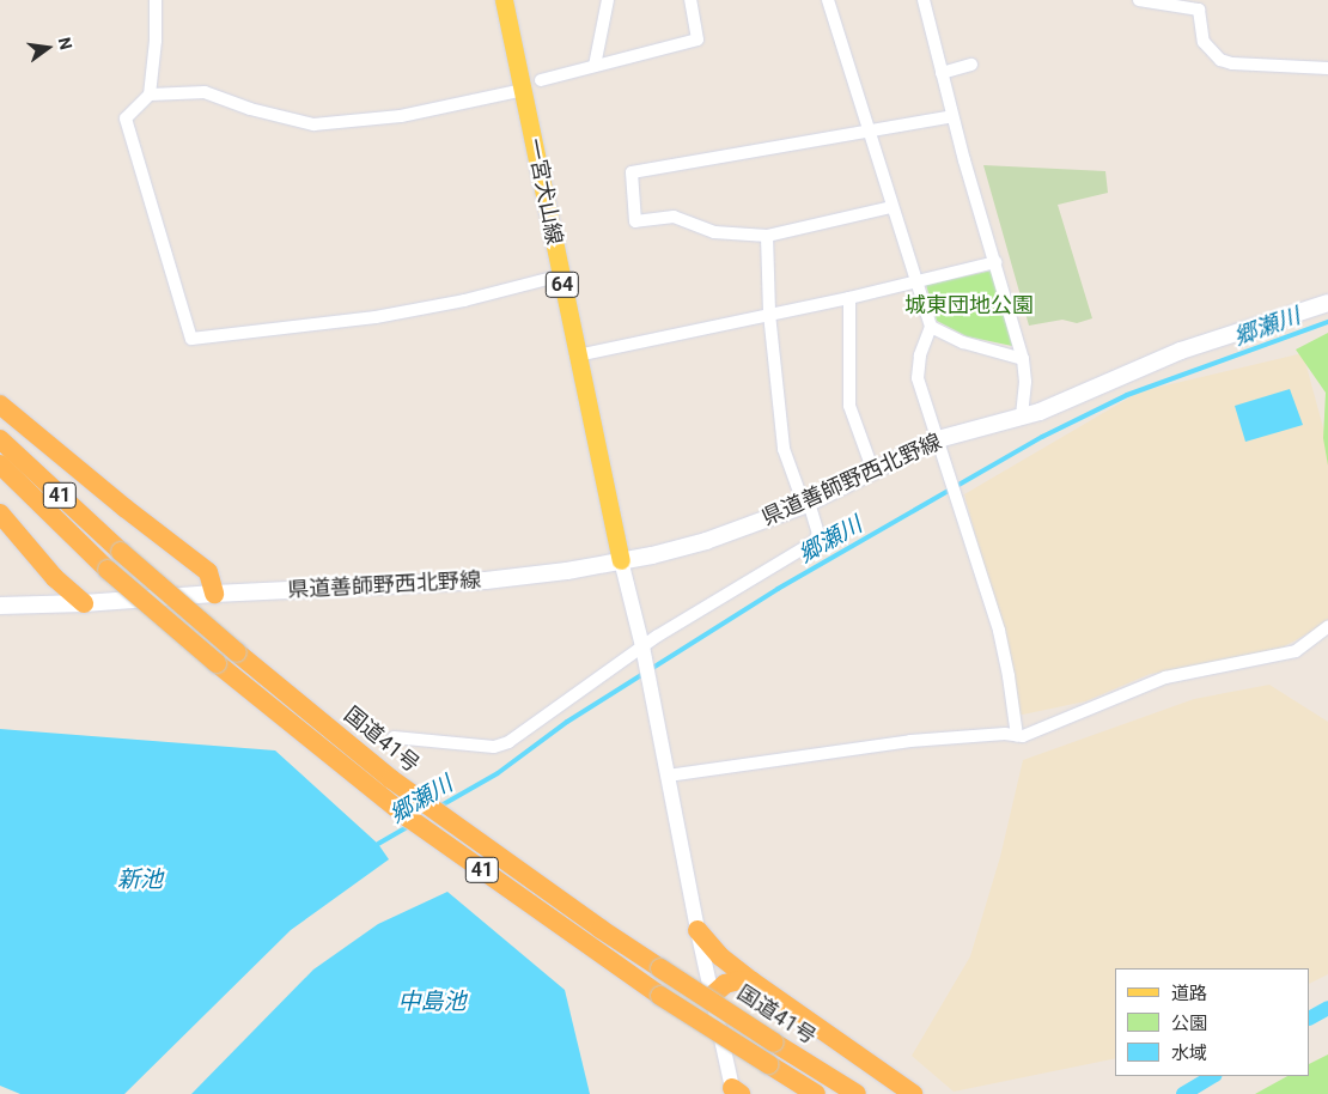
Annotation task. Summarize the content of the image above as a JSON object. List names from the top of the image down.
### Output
{
  "streets": {
    "highway": ["41", "国道41号"],
    "main road": ["一宮犬山線", "64", "県道善師野西北野線"]
  },
  "crossings": [
    ["一宮犬山線", "県道善師野西北野線"]
  ],
  "water": ["郷瀬川", "新池", "中島池"],
  "parks": ["城東団地公園"],
  "legend": ["道路", "公園", "水域"],
  "north": "right"
}
